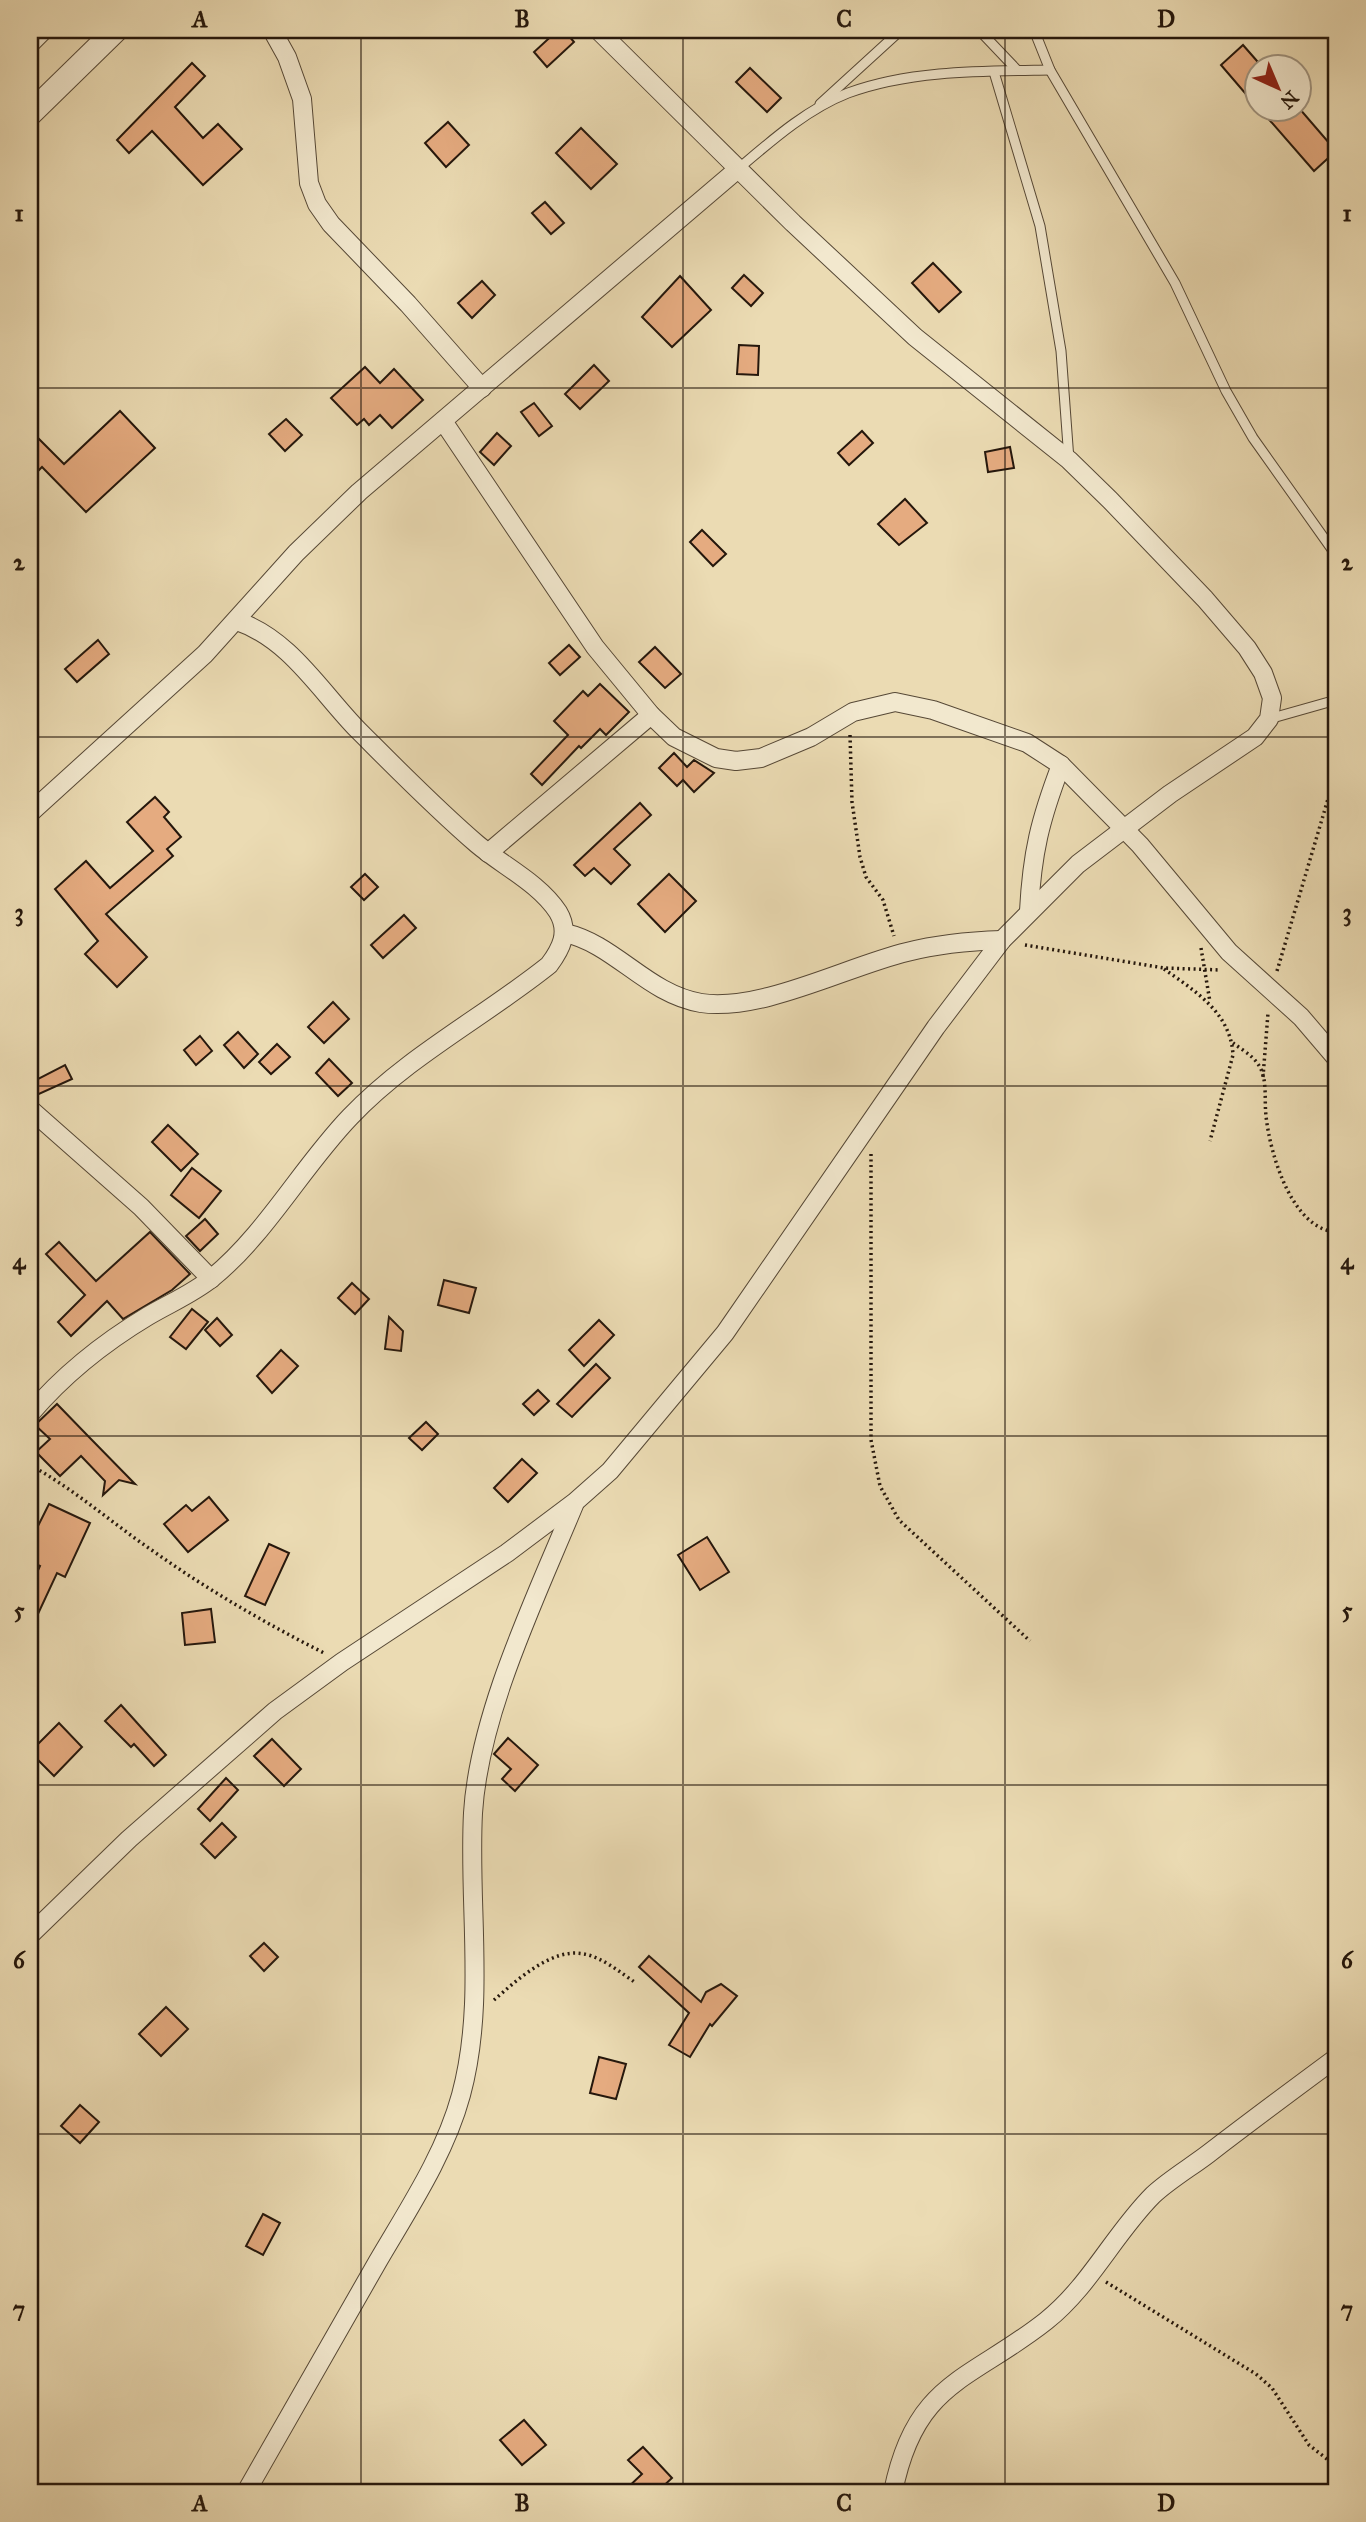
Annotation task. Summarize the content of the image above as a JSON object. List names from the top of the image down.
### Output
{
  "north": "bottom right",
  "grid": {
    "columns": [
      "A",
      "B",
      "C",
      "D"
    ],
    "rows": [
      "1",
      "2",
      "3",
      "4",
      "5",
      "6",
      "7"
    ]
  }
}
